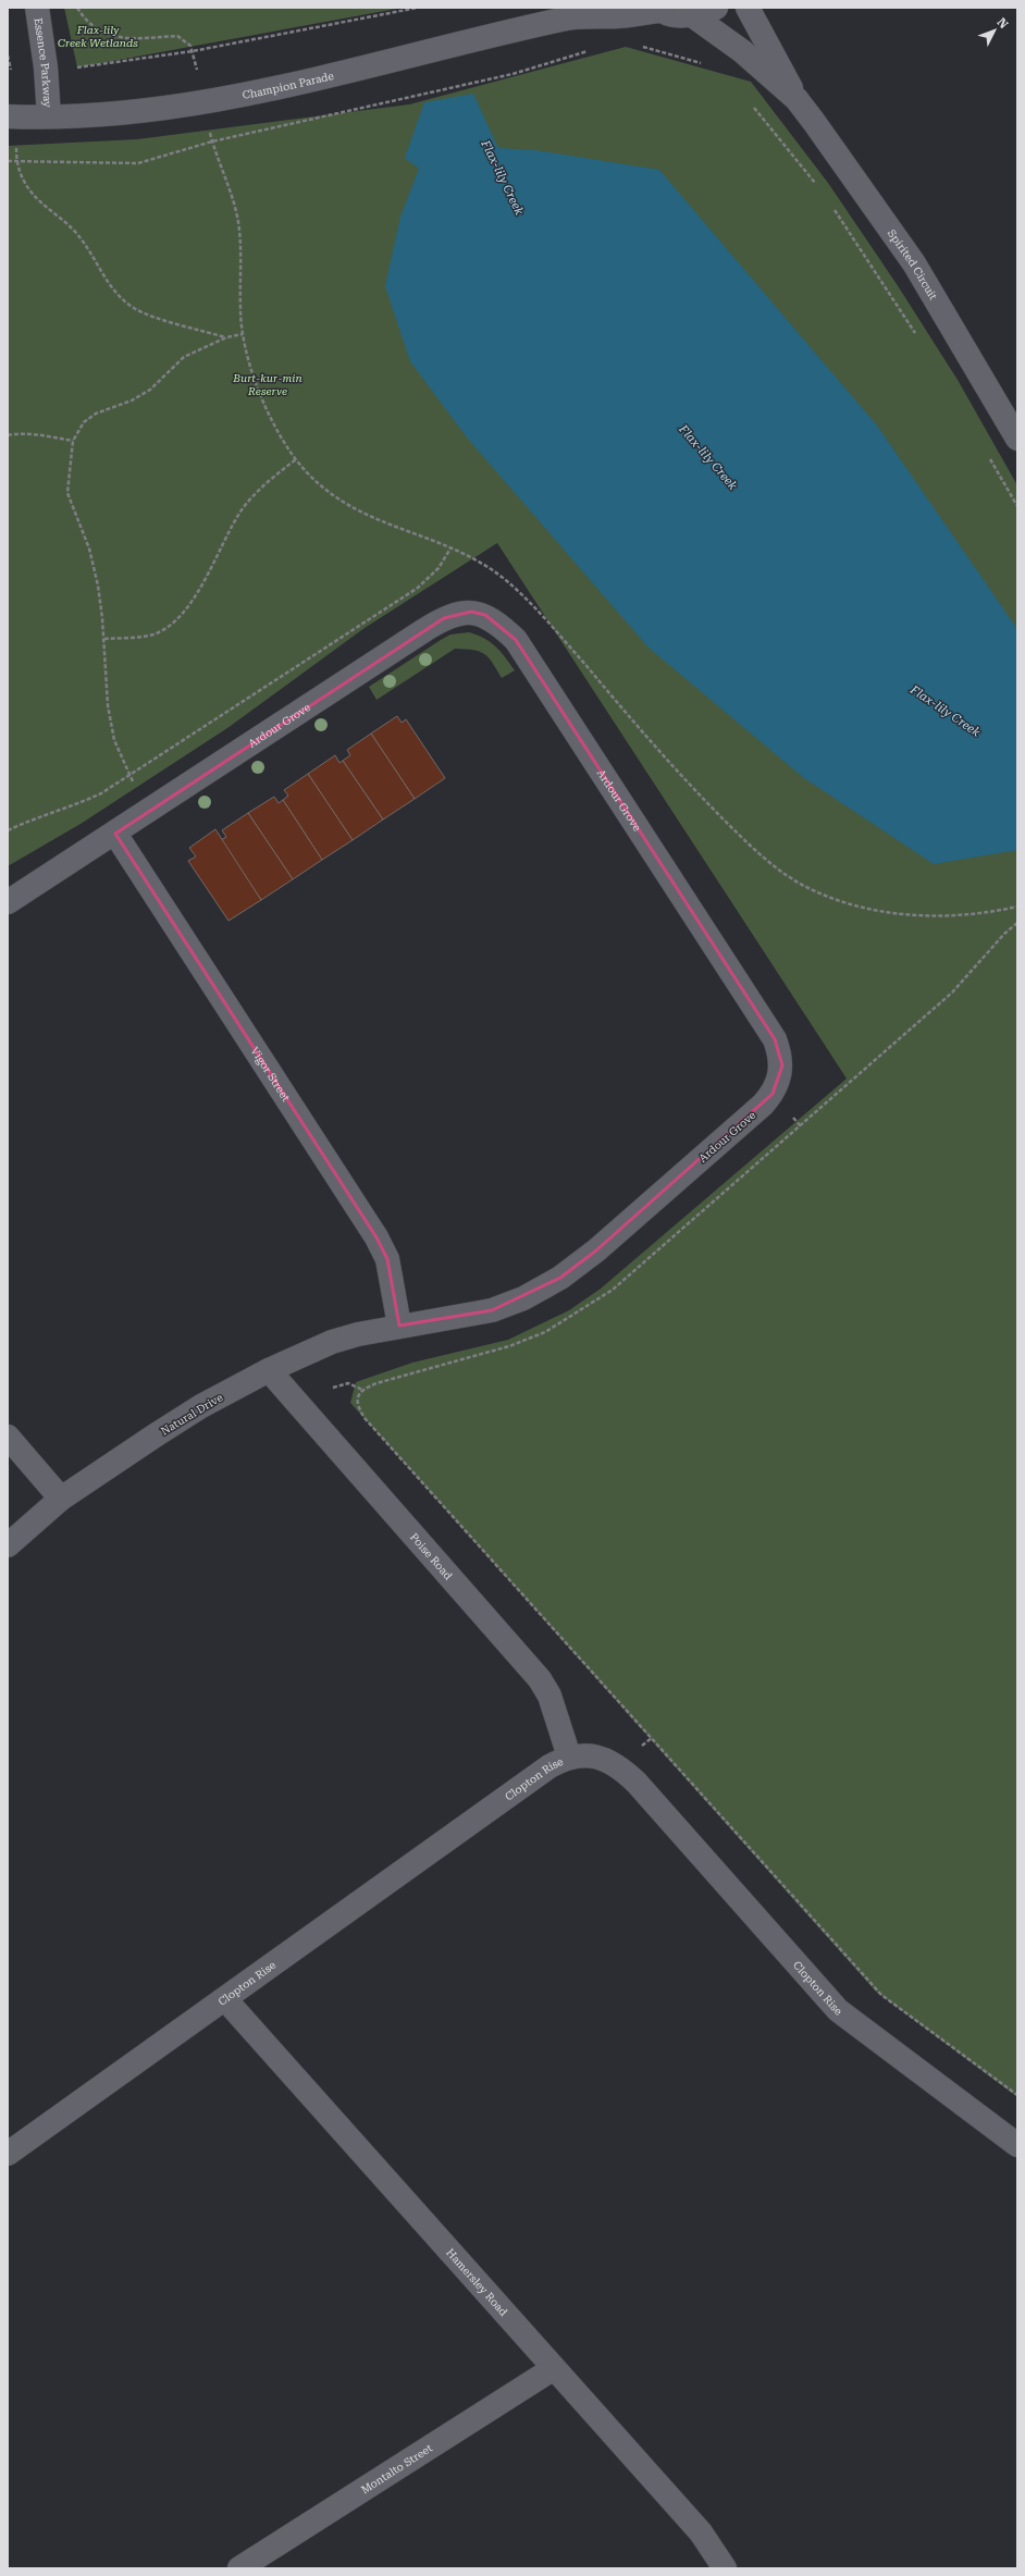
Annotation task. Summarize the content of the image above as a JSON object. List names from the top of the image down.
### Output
{
  "streets": {
    "street": [
      "Essence Parkway",
      "Champion Parade",
      "Spirited Circuit",
      "Ardour Grove",
      "Vigor Street",
      "Natural Drive",
      "Poise Road",
      "Clopton Rise",
      "Hamersley Road",
      "Montalto Street"
    ]
  },
  "crossings": [
    ["Essence Parkway", "Champion Parade"],
    ["Champion Parade", "Spirited Circuit"],
    ["Ardour Grove", "Vigor Street"],
    ["Ardour Grove", "Natural Drive"],
    ["Vigor Street", "Natural Drive"],
    ["Natural Drive", "Poise Road"],
    ["Poise Road", "Clopton Rise"],
    ["Clopton Rise", "Hamersley Road"],
    ["Hamersley Road", "Montalto Street"]
  ],
  "water": ["Flax-lily Creek"],
  "parks": ["Flax-lily Creek Wetlands", "Burt-kur-min Reserve"],
  "north": "top right"
}
